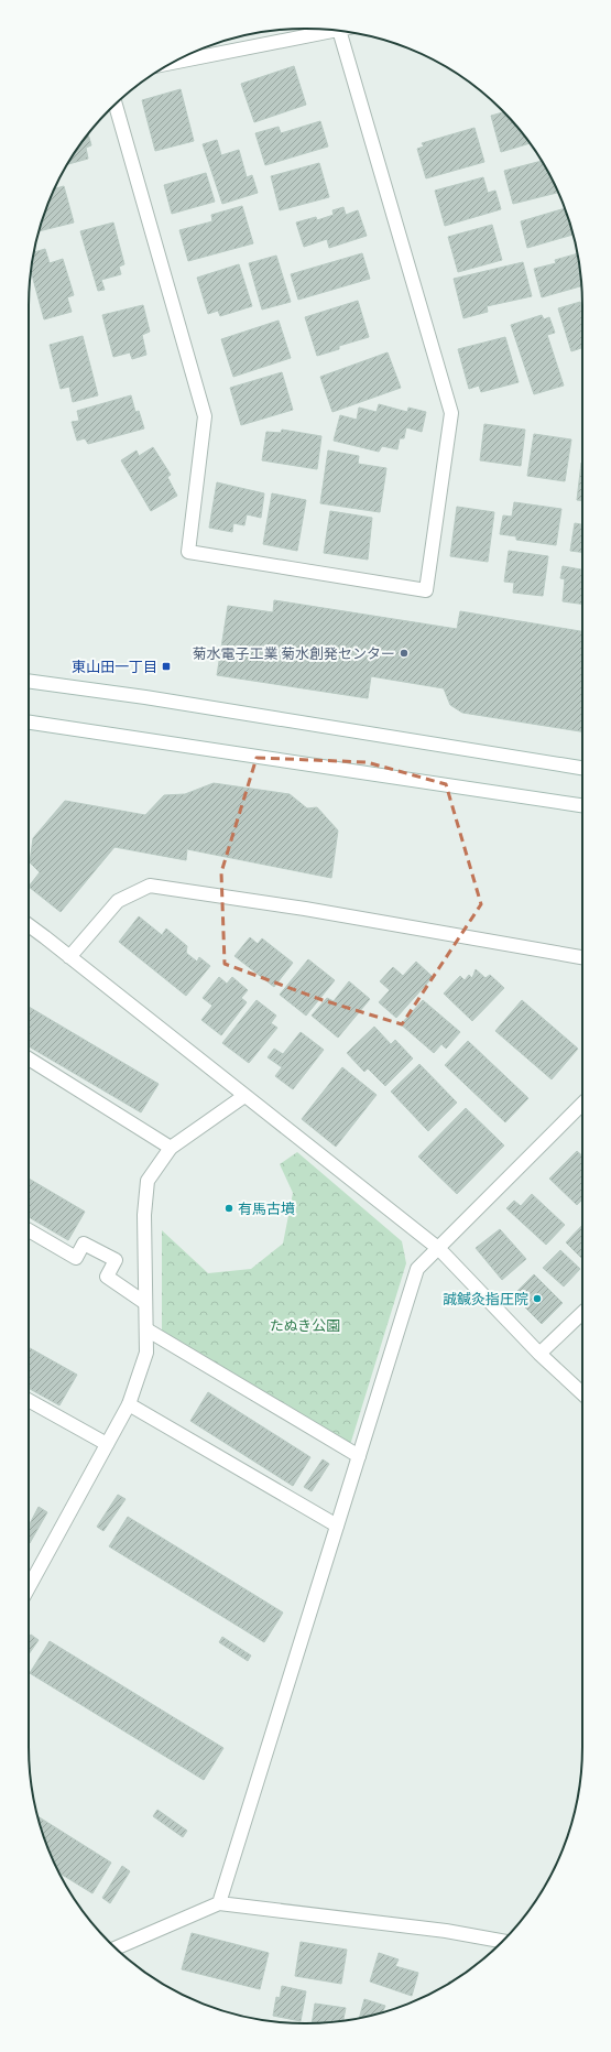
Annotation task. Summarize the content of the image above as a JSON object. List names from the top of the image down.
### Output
{
  "parks": ["たぬき公園"],
  "places": {
    "other": ["菊水電子工業 菊水創発センター", "有馬古墳", "誠鍼灸指圧院"],
    "transit": ["東山田一丁目"]
  }
}
